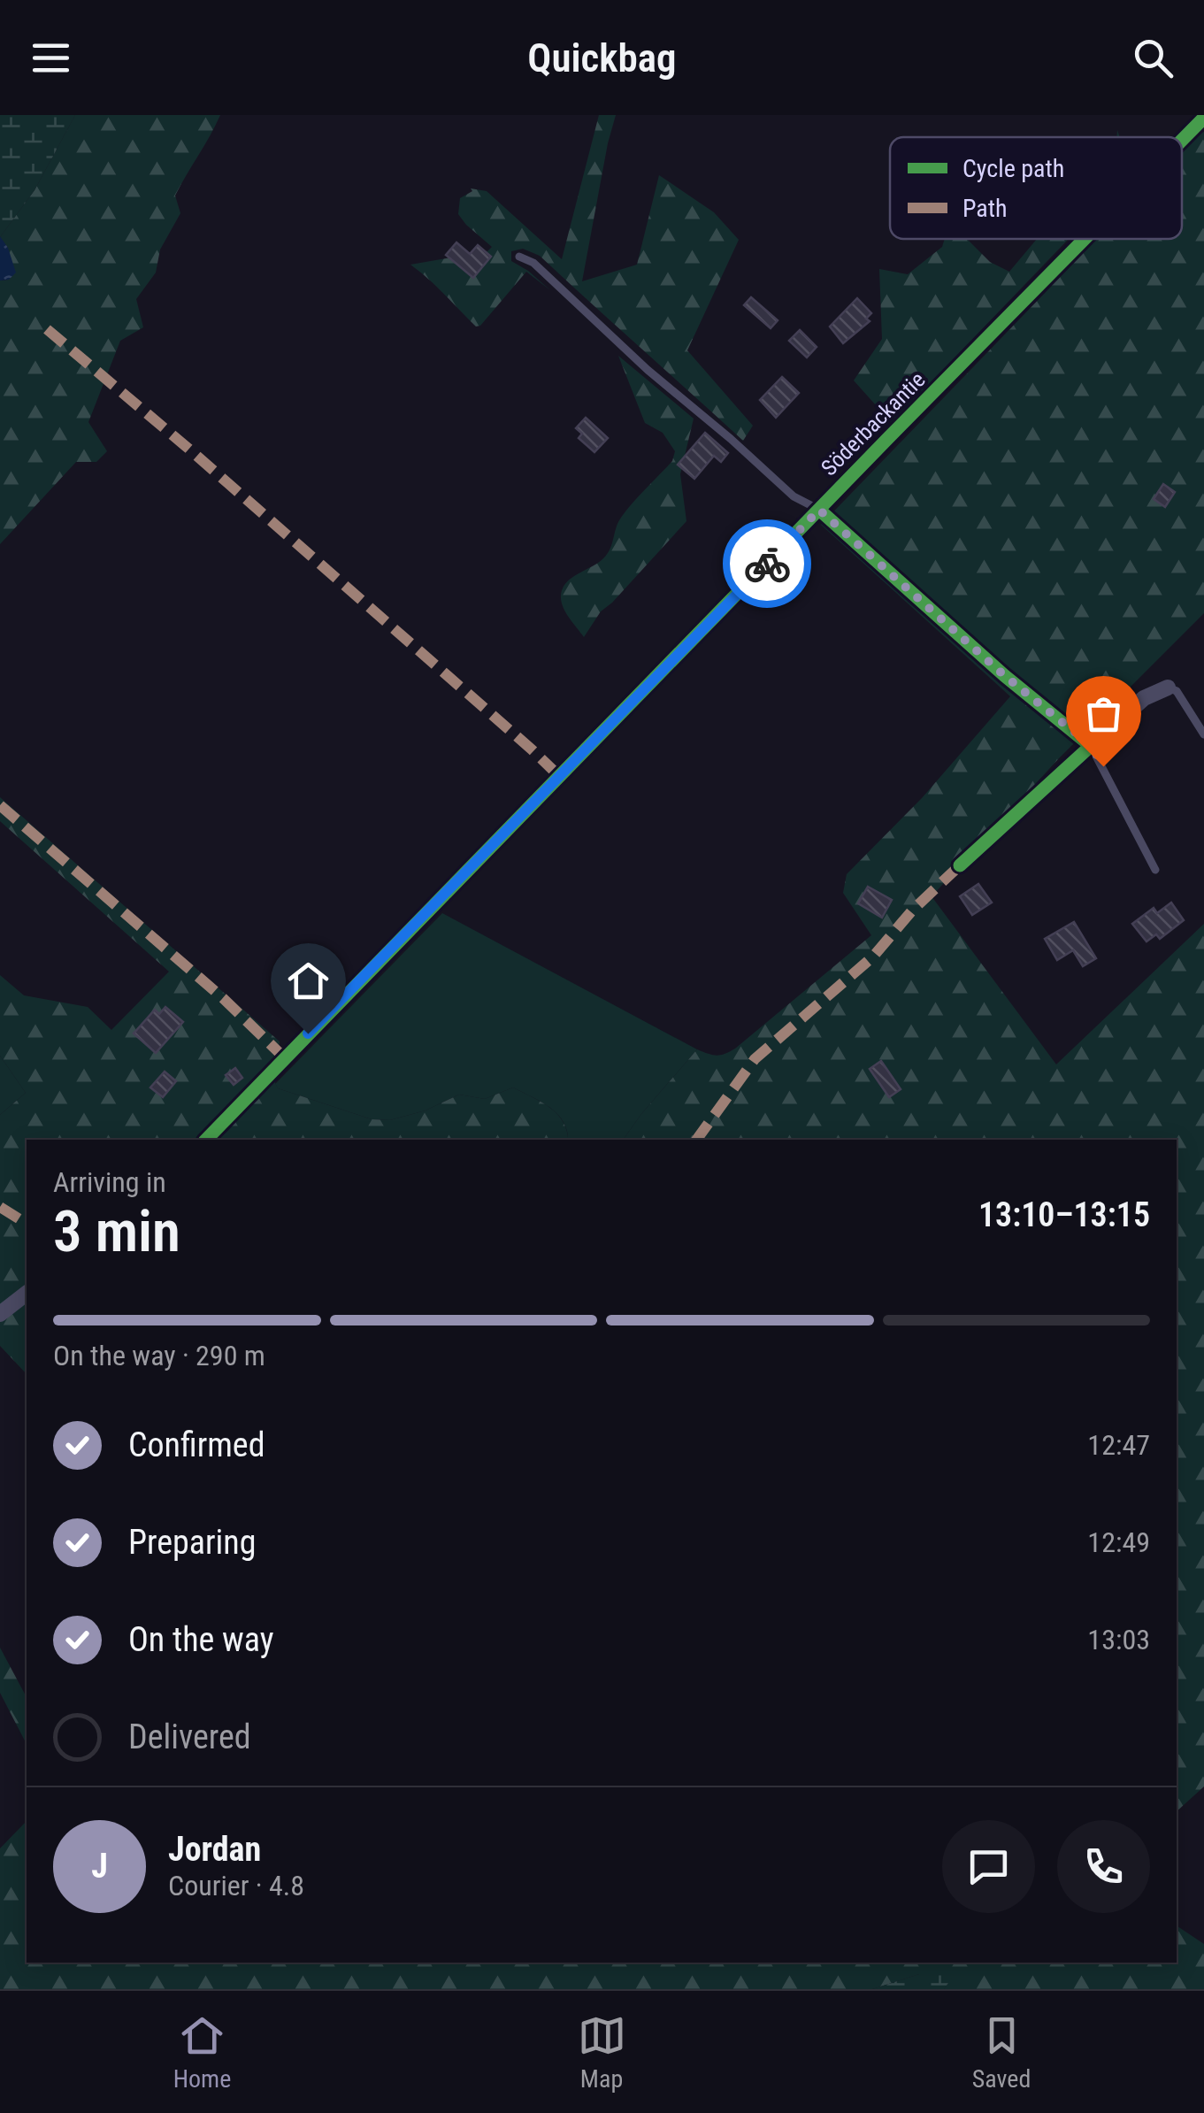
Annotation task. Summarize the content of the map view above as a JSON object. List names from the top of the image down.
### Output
{
  "streets": {
    "street": ["Söderbackantie"]
  },
  "legend": ["Cycle path", "Path"],
  "page": {
    "header": "Quickbag",
    "heading": ["3 min", "Arriving in", "13:10–13:15"],
    "panel": ["Jordan", "Courier · 4.8"],
    "bar": "On the way · 290 m",
    "list": [
      ["Confirmed", "12:47"],
      ["Preparing", "12:49"],
      ["On the way", "13:03"],
      "Delivered"
    ],
    "round": "J",
    "tabs": ["Home", "Map", "Saved"]
  }
}
